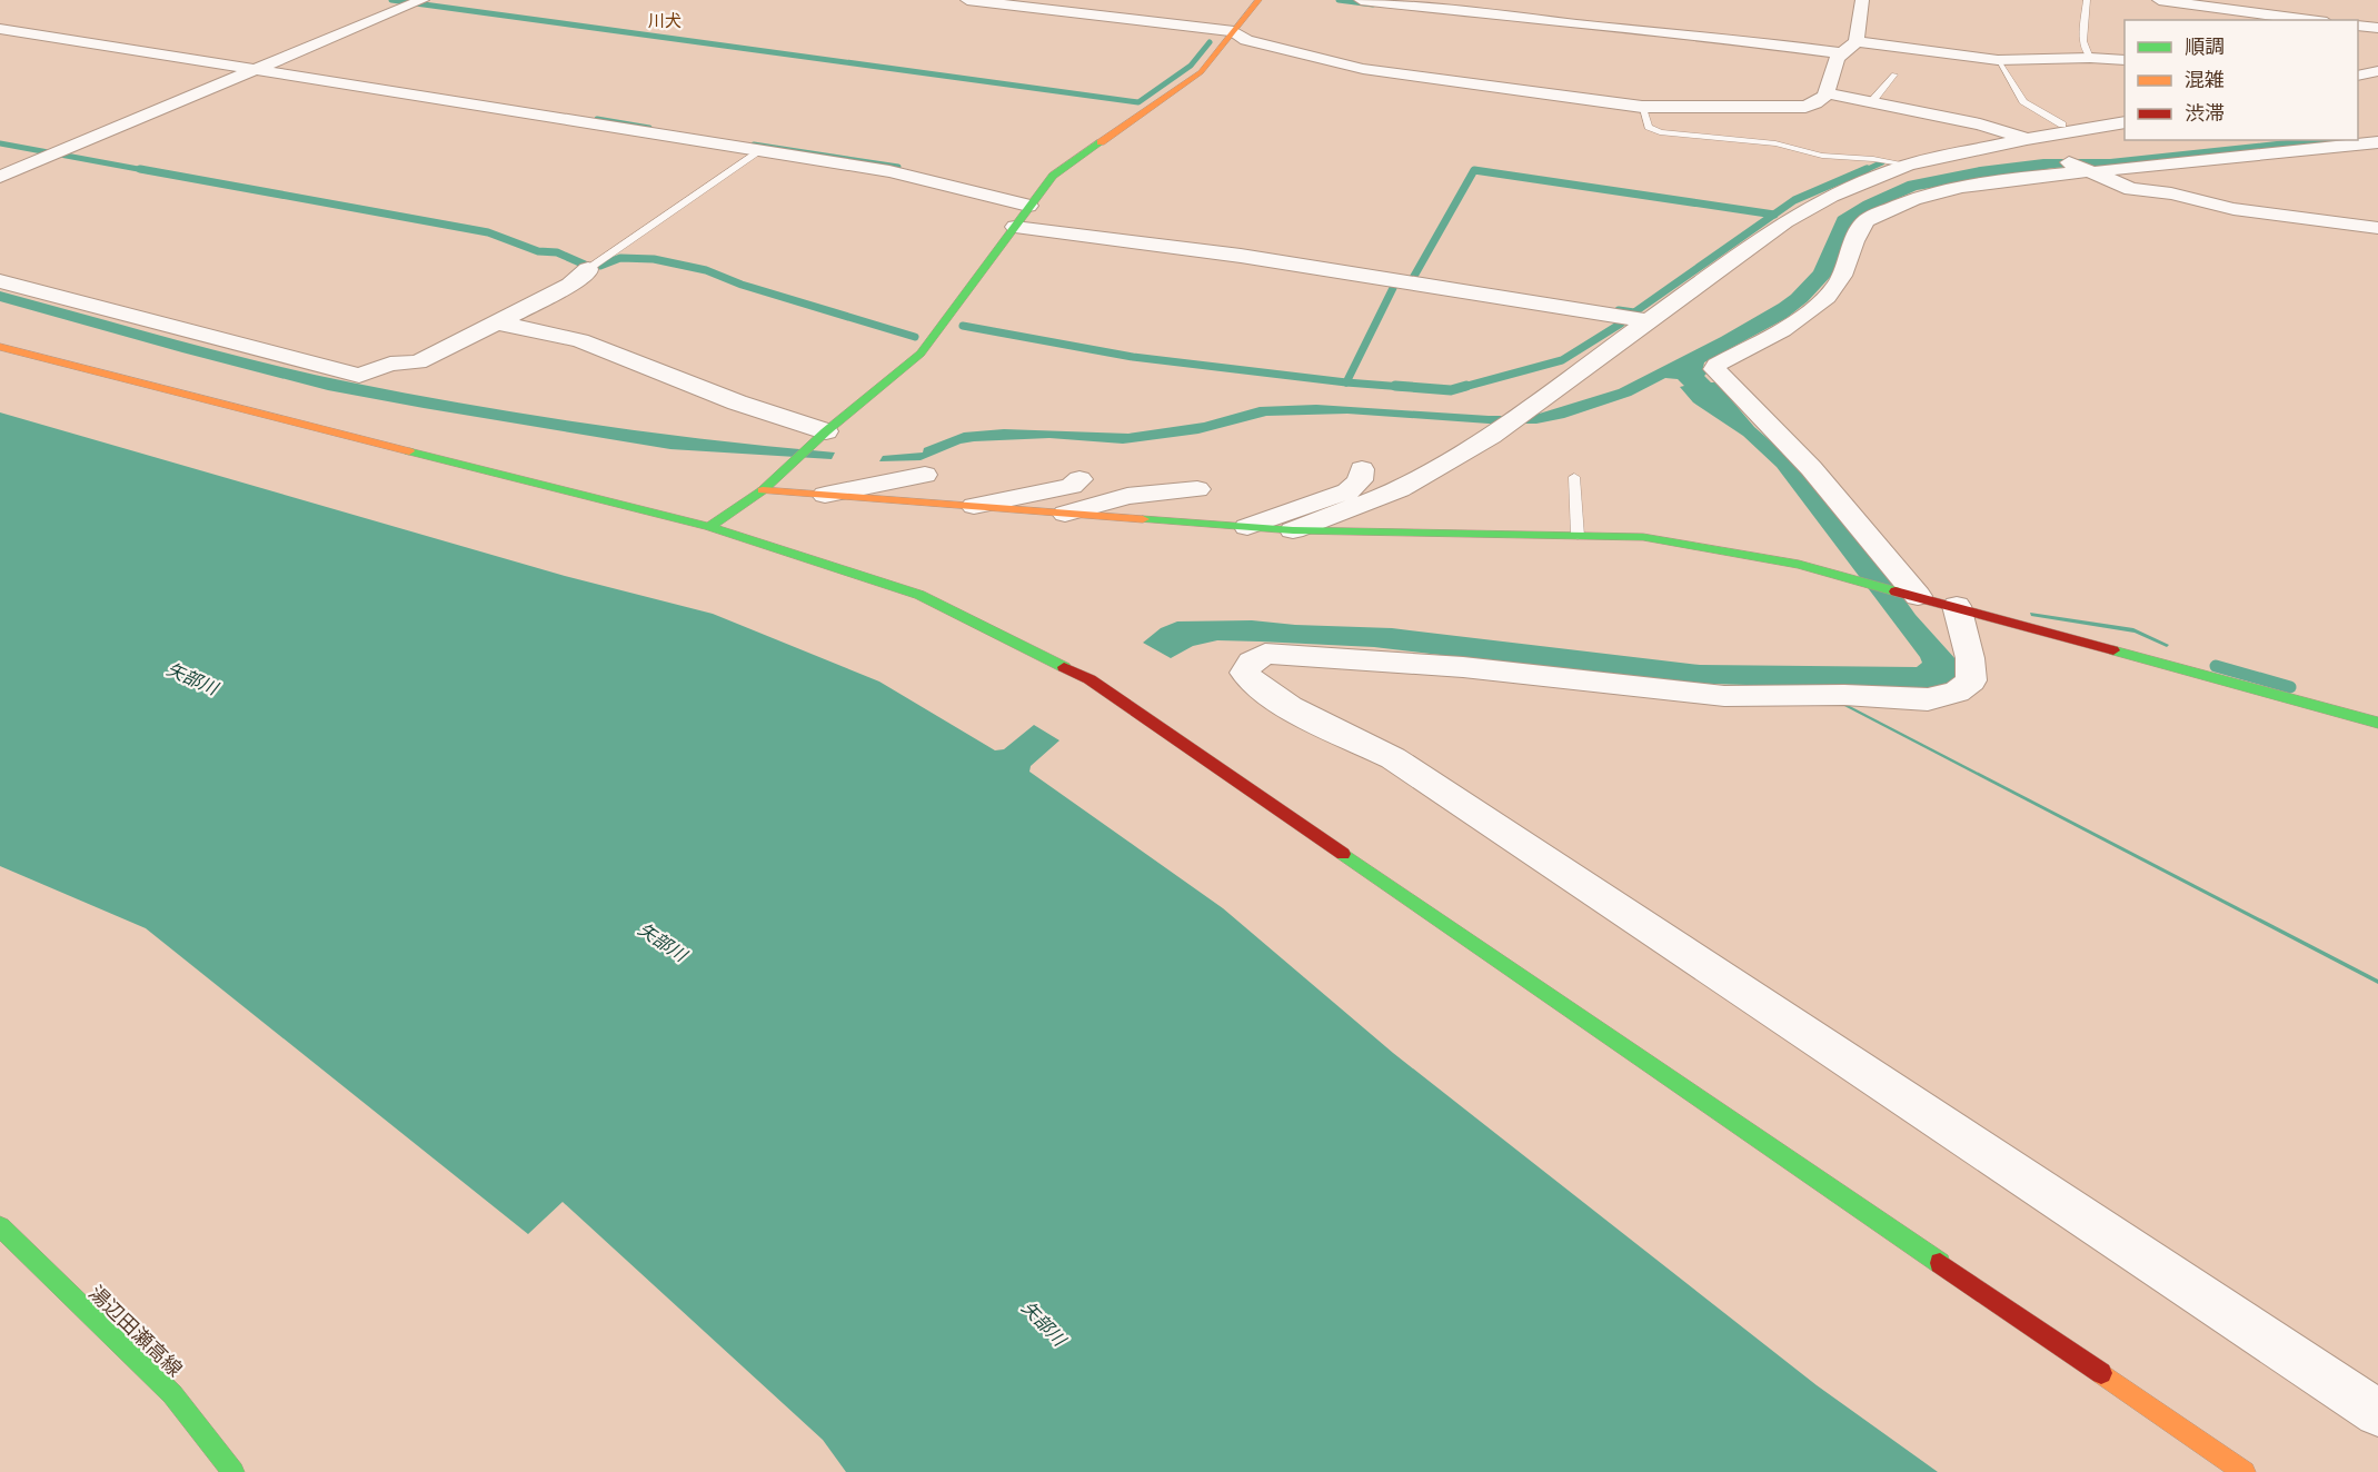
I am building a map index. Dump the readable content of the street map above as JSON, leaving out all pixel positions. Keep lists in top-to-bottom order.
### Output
{
  "streets": {
    "street": ["湯辺田瀬高線"]
  },
  "districts": ["川犬"],
  "water": ["矢部川"],
  "legend": ["順調", "混雑", "渋滞"]
}
